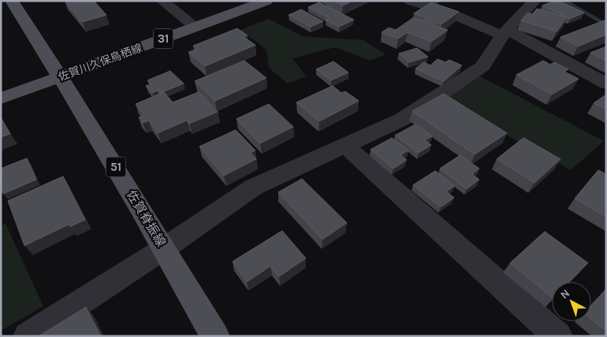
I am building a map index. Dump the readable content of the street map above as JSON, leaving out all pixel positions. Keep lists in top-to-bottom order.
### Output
{
  "streets": {
    "main road": [
      "31",
      "佐賀川久保鳥栖線",
      "51",
      "佐賀脊振線"
    ]
  },
  "crossings": [
    ["佐賀川久保鳥栖線", "佐賀脊振線"]
  ],
  "north": "top left"
}
